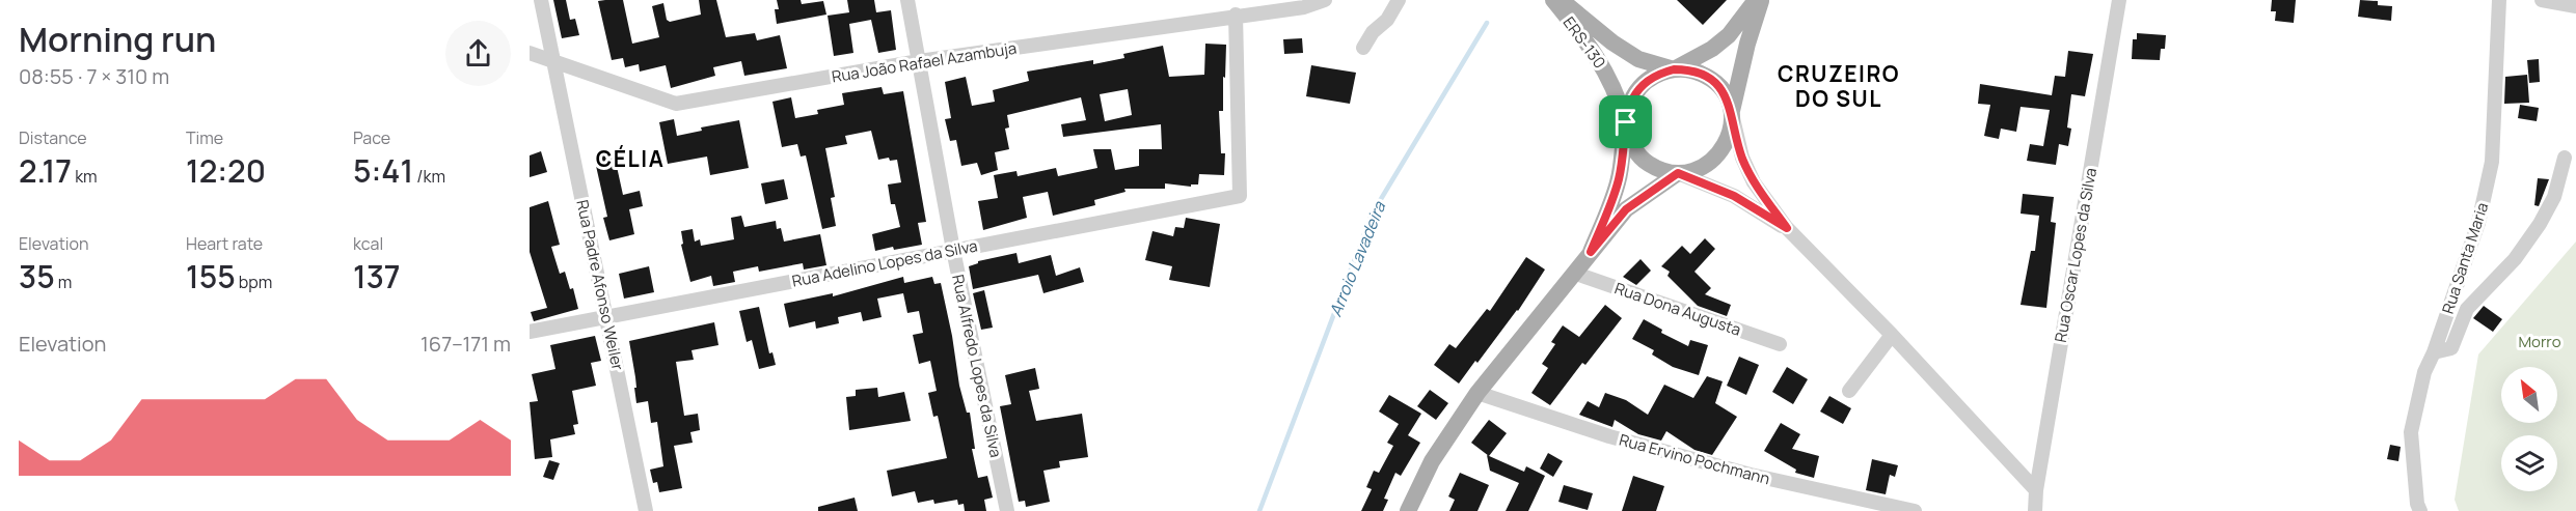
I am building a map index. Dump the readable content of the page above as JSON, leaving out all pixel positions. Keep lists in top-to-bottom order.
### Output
{
  "streets": {
    "main road": ["ERS-130"],
    "street": [
      "Rua João Rafael Azambuja",
      "Rua Oscar Lopes da Silva",
      "Rua Santa Maria",
      "Rua Adelino Lopes da Silva",
      "Rua Padre Afonso Weiler",
      "Rua Dona Augusta",
      "Rua Alfredo Lopes da Silva",
      "Rua Ervino Pochmann"
    ]
  },
  "crossings": [
    ["Rua João Rafael Azambuja", "Rua Adelino Lopes da Silva"],
    ["Rua João Rafael Azambuja", "Rua Padre Afonso Weiler"],
    ["Rua João Rafael Azambuja", "Rua Alfredo Lopes da Silva"],
    ["Rua Adelino Lopes da Silva", "Rua Padre Afonso Weiler"],
    ["Rua Adelino Lopes da Silva", "Rua Alfredo Lopes da Silva"]
  ],
  "districts": ["CRUZEIRO DO SUL", "CÉLIA"],
  "water": ["Arroio Lavadeira"],
  "parks": ["Morro"],
  "north": "top left",
  "page": {
    "heading": ["Morning run", "08:55 · 7 × 310 m"],
    "stats": [
      ["Distance", "2.17 km"],
      ["Time", "12:20"],
      ["Pace", "5:41 /km"],
      ["Elevation", "35 m"],
      ["Heart rate", "155 bpm"],
      ["kcal", "137"]
    ],
    "chart": ["Elevation", "167–171 m"]
  }
}
